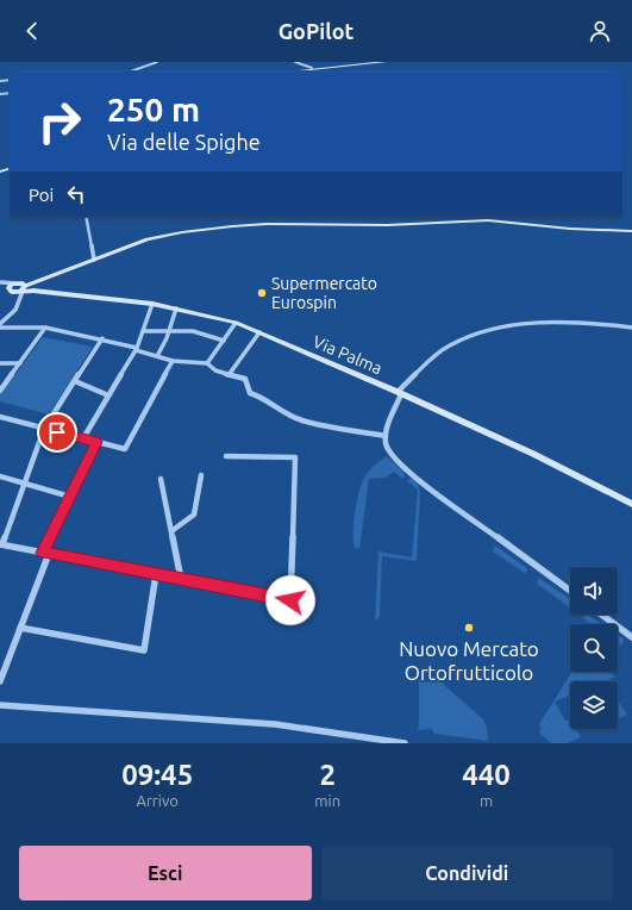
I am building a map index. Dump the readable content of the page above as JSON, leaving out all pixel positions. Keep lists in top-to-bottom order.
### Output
{
  "streets": {
    "street": ["Via Palma"]
  },
  "places": ["Supermercato Eurospin", "Nuovo Mercato Ortofrutticolo"],
  "page": {
    "header": "GoPilot",
    "turn": ["250 m", "Via delle Spighe"],
    "then": "Poi",
    "eta": [
      "09:45",
      "Arrivo",
      "2",
      "min",
      "440",
      "m"
    ],
    "buttons": ["Esci", "Condividi"]
  }
}
